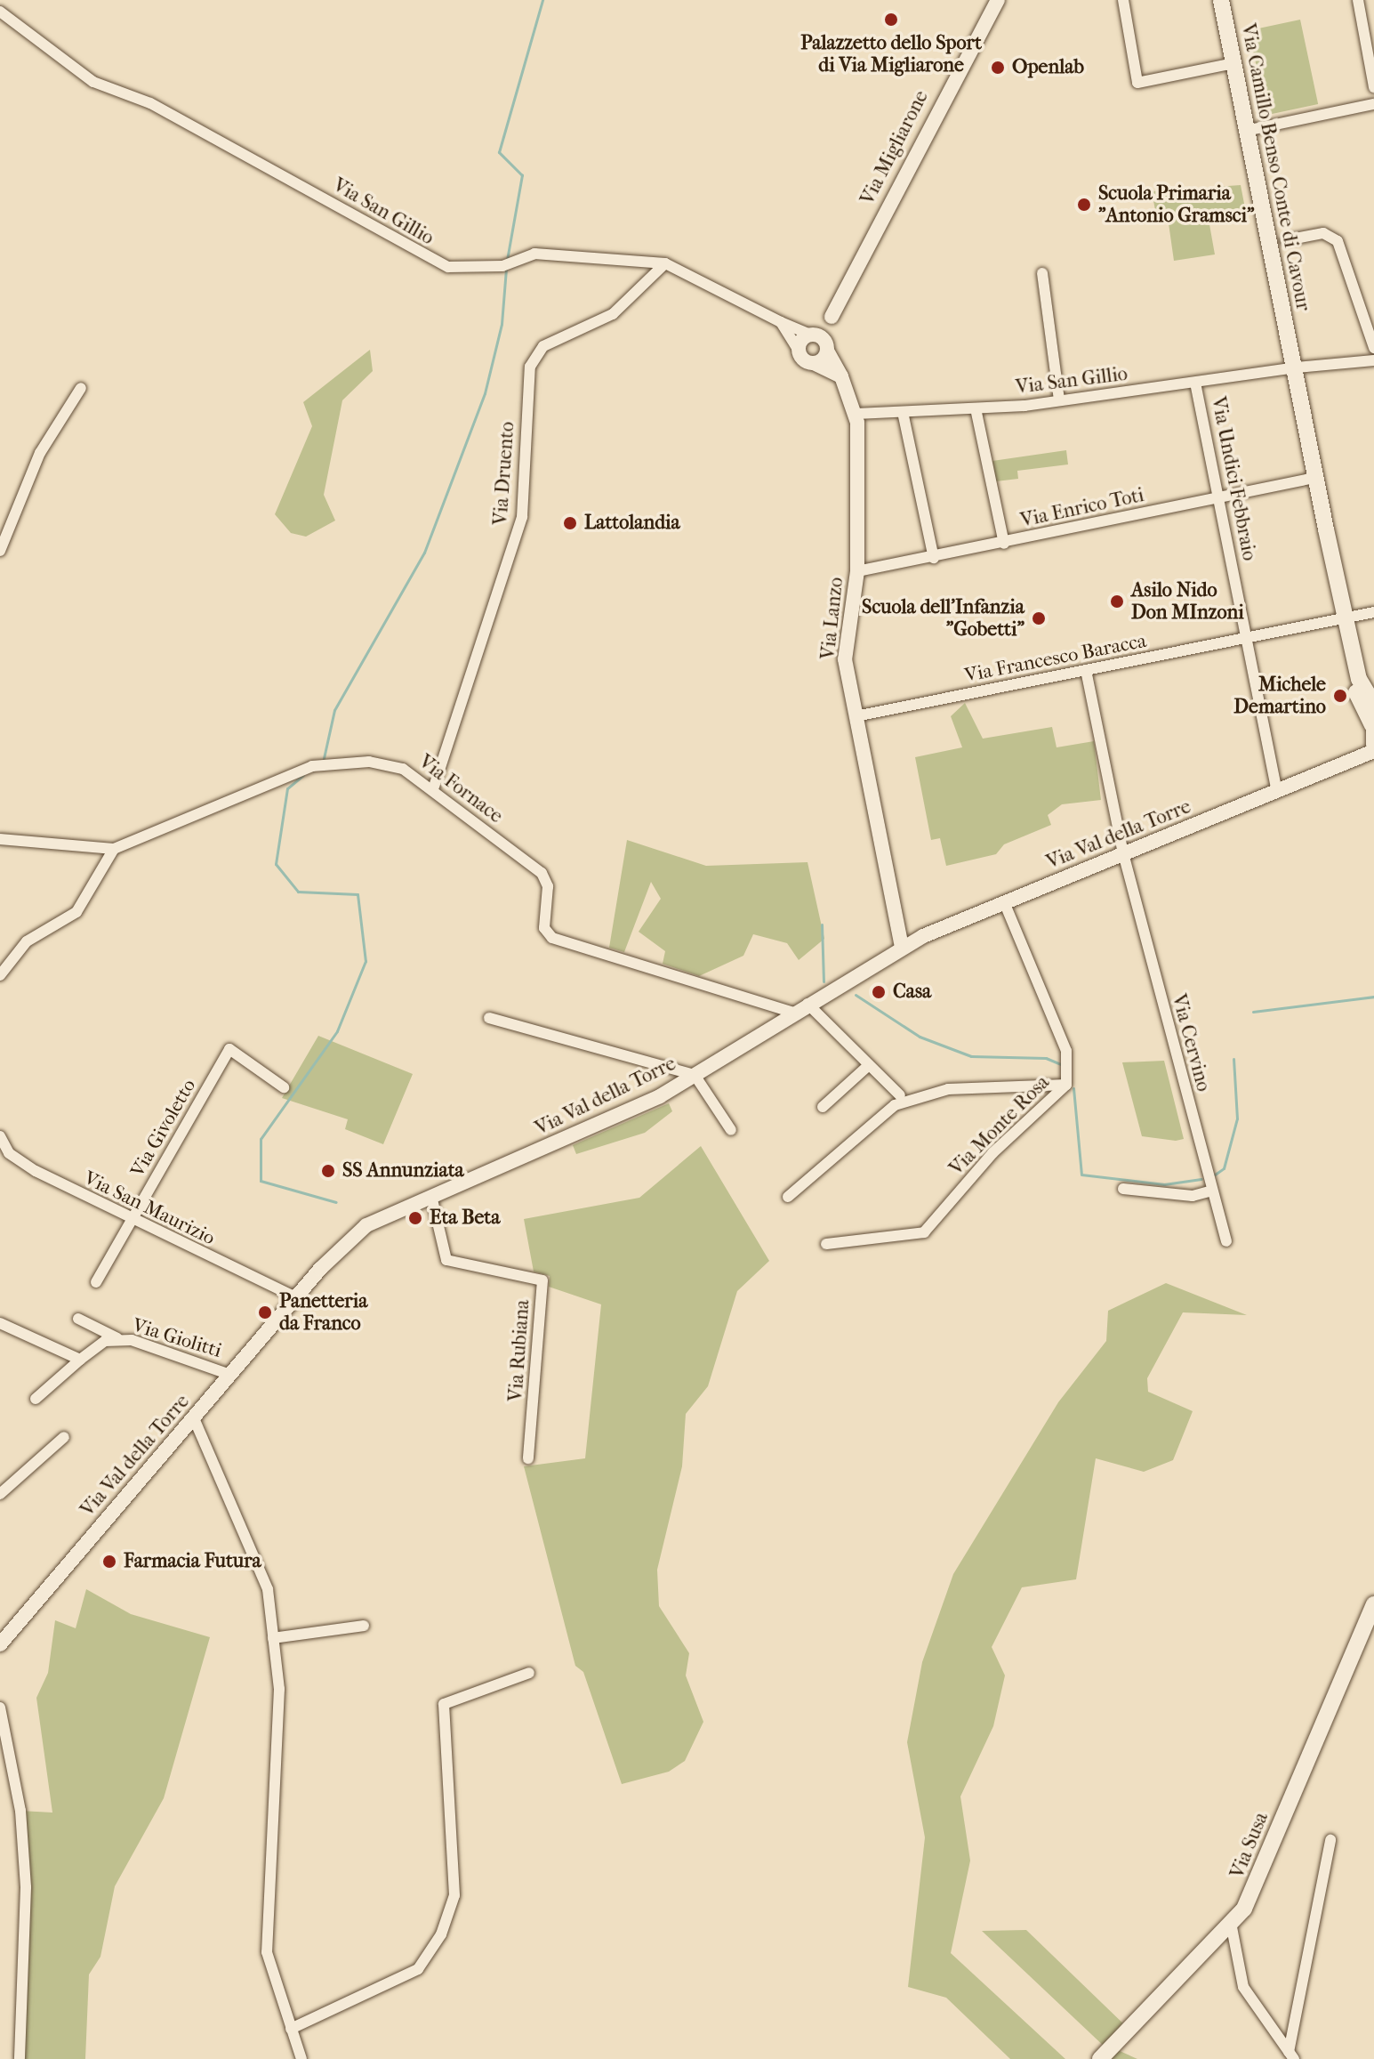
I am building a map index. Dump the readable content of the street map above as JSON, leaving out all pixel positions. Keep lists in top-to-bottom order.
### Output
{
  "streets": {
    "main road": ["Via Camillo Benso Conte di Cavour", "Via Susa"],
    "street": [
      "Via Migliarone",
      "Via San Gillio",
      "Via Druento",
      "Via Undici Febbraio",
      "Via Enrico Toti",
      "Via Lanzo",
      "Via Francesco Baracca",
      "Via Fornace",
      "Via Val della Torre",
      "Via Cervino",
      "Via Monte Rosa",
      "Via Givoletto",
      "Via San Maurizio",
      "Via Giolitti",
      "Via Rubiana"
    ]
  },
  "crossings": [
    ["Via Migliarone", "Via San Gillio"],
    ["Via Migliarone", "Via Lanzo"],
    ["Via Camillo Benso Conte di Cavour", "Via San Gillio"],
    ["Via Camillo Benso Conte di Cavour", "Via Enrico Toti"],
    ["Via Camillo Benso Conte di Cavour", "Via Francesco Baracca"],
    ["Via Camillo Benso Conte di Cavour", "Via Val della Torre"],
    ["Via San Gillio", "Via Druento"],
    ["Via San Gillio", "Via Undici Febbraio"],
    ["Via San Gillio", "Via Lanzo"],
    ["Via Druento", "Via Fornace"],
    ["Via Undici Febbraio", "Via Enrico Toti"],
    ["Via Undici Febbraio", "Via Francesco Baracca"],
    ["Via Undici Febbraio", "Via Val della Torre"],
    ["Via Enrico Toti", "Via Lanzo"],
    ["Via Lanzo", "Via Francesco Baracca"],
    ["Via Lanzo", "Via Val della Torre"],
    ["Via Francesco Baracca", "Via Cervino"],
    ["Via Fornace", "Via Val della Torre"],
    ["Via Val della Torre", "Via Cervino"],
    ["Via Val della Torre", "Via Monte Rosa"],
    ["Via Val della Torre", "Via San Maurizio"],
    ["Via Val della Torre", "Via Giolitti"],
    ["Via Val della Torre", "Via Rubiana"],
    ["Via Givoletto", "Via San Maurizio"]
  ],
  "places": [
    "Palazzetto dello Sport di Via Migliarone",
    "Openlab",
    "Scuola Primaria \"Antonio Gramsci\"",
    "Lattolandia",
    "Asilo Nido Don MInzoni",
    "Scuola dell'Infanzia \"Gobetti\"",
    "Michele Demartino",
    "Casa",
    "SS Annunziata",
    "Eta Beta",
    "Panetteria da Franco",
    "Farmacia Futura"
  ]
}
